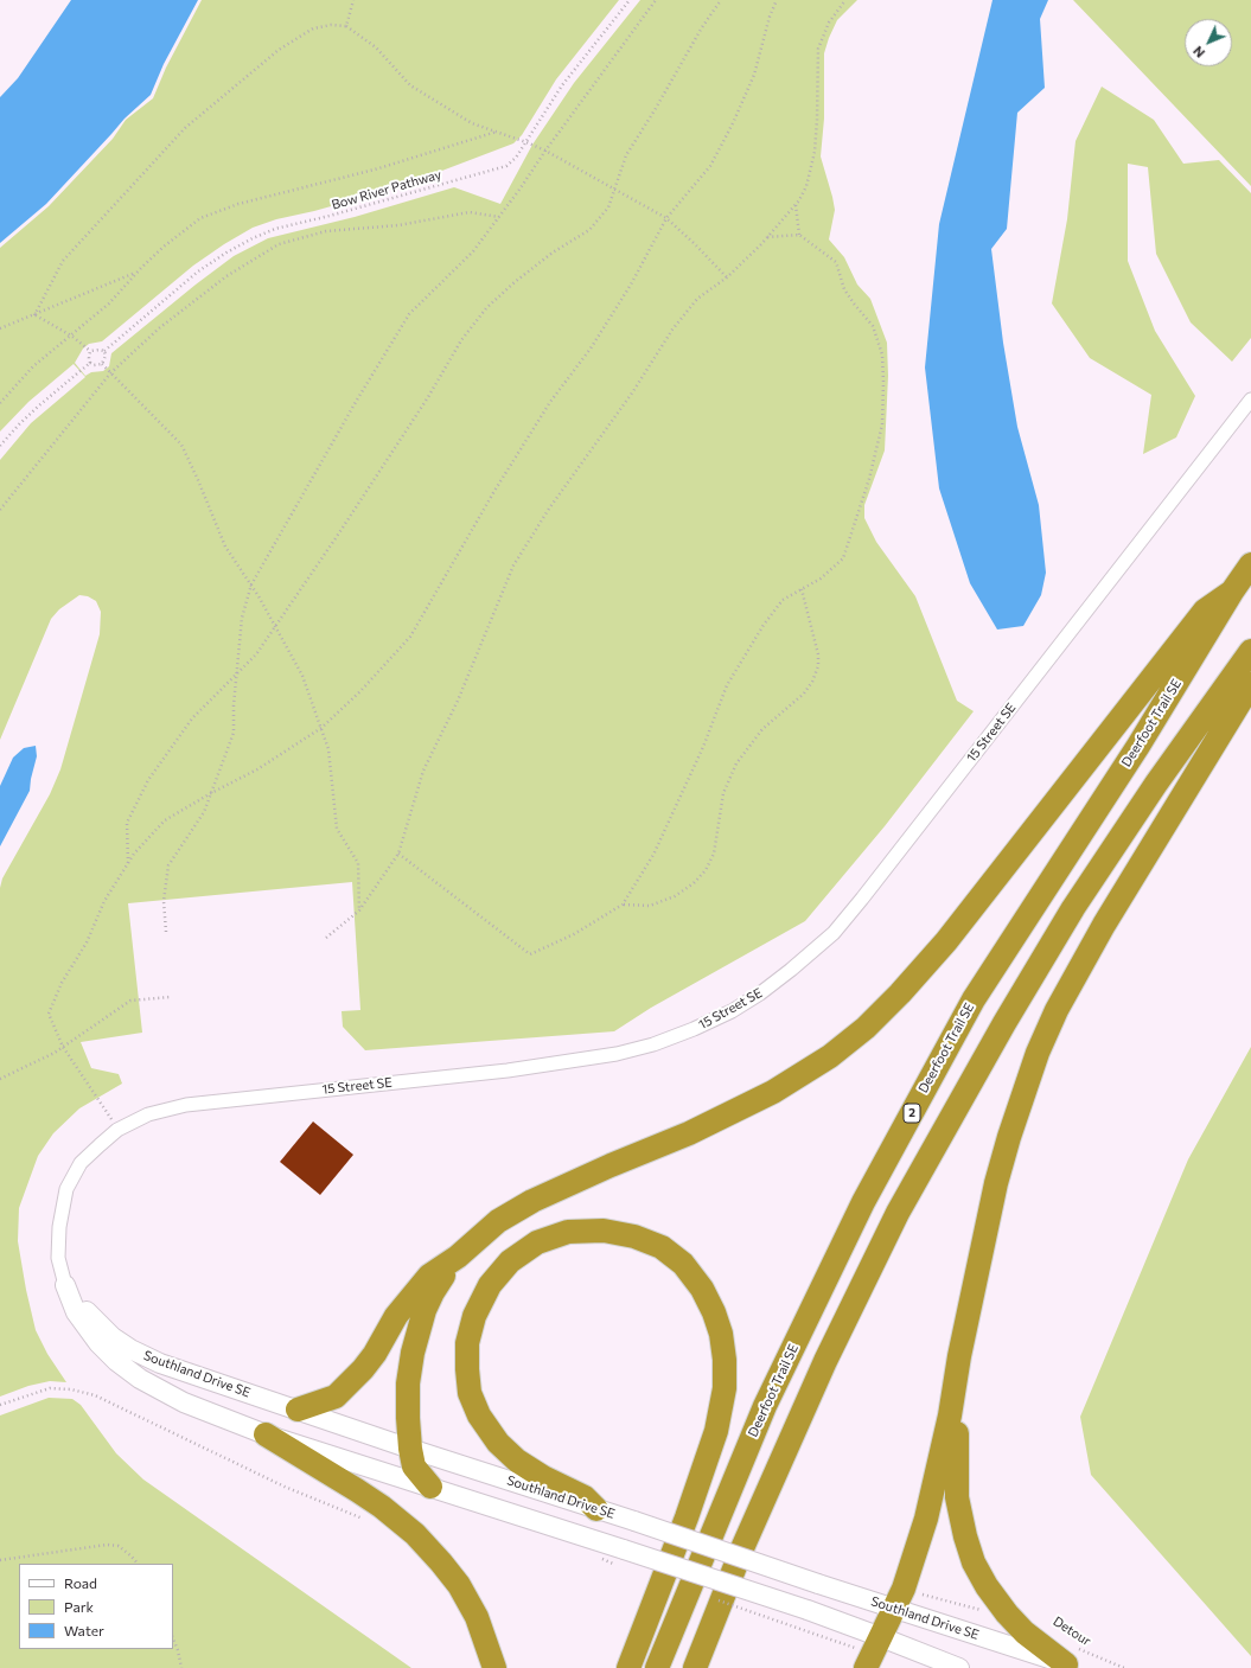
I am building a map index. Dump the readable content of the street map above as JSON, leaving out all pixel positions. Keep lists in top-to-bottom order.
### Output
{
  "streets": {
    "highway": ["Deerfoot Trail SE", "2"],
    "main road": ["Southland Drive SE"],
    "street": ["15 Street SE"],
    "path": ["Bow River Pathway", "Detour"]
  },
  "crossings": [
    ["15 Street SE", "Southland Drive SE"],
    ["Southland Drive SE", "Detour"]
  ],
  "legend": ["Road", "Park", "Water"],
  "north": "bottom left"
}
